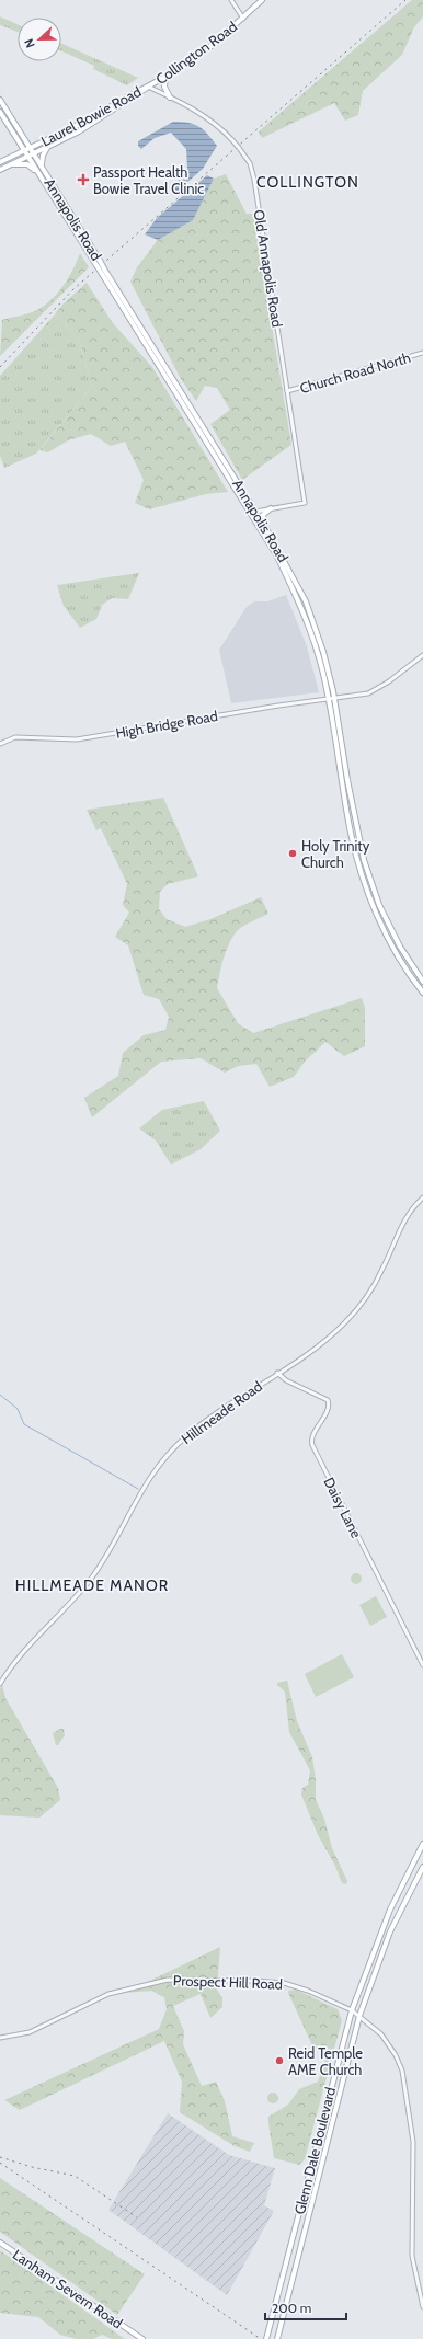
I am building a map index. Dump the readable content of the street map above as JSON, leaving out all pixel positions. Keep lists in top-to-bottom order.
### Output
{
  "streets": {
    "main road": [
      "Collington Road",
      "Laurel Bowie Road",
      "Annapolis Road",
      "Glenn Dale Boulevard",
      "Lanham Severn Road"
    ],
    "street": [
      "Old Annapolis Road",
      "Church Road North",
      "High Bridge Road",
      "Hillmeade Road",
      "Daisy Lane",
      "Prospect Hill Road"
    ]
  },
  "crossings": [
    ["Collington Road", "Laurel Bowie Road"],
    ["Collington Road", "Old Annapolis Road"],
    ["Laurel Bowie Road", "Annapolis Road"],
    ["Laurel Bowie Road", "Old Annapolis Road"],
    ["Annapolis Road", "High Bridge Road"],
    ["Old Annapolis Road", "Church Road North"],
    ["Hillmeade Road", "Daisy Lane"],
    ["Prospect Hill Road", "Glenn Dale Boulevard"]
  ],
  "districts": ["COLLINGTON", "HILLMEADE MANOR"],
  "places": {
    "health": ["Passport Health Bowie Travel Clinic"],
    "other": ["Holy Trinity Church", "Reid Temple AME Church"]
  },
  "scale_bar": "200 m",
  "north": "left"
}
